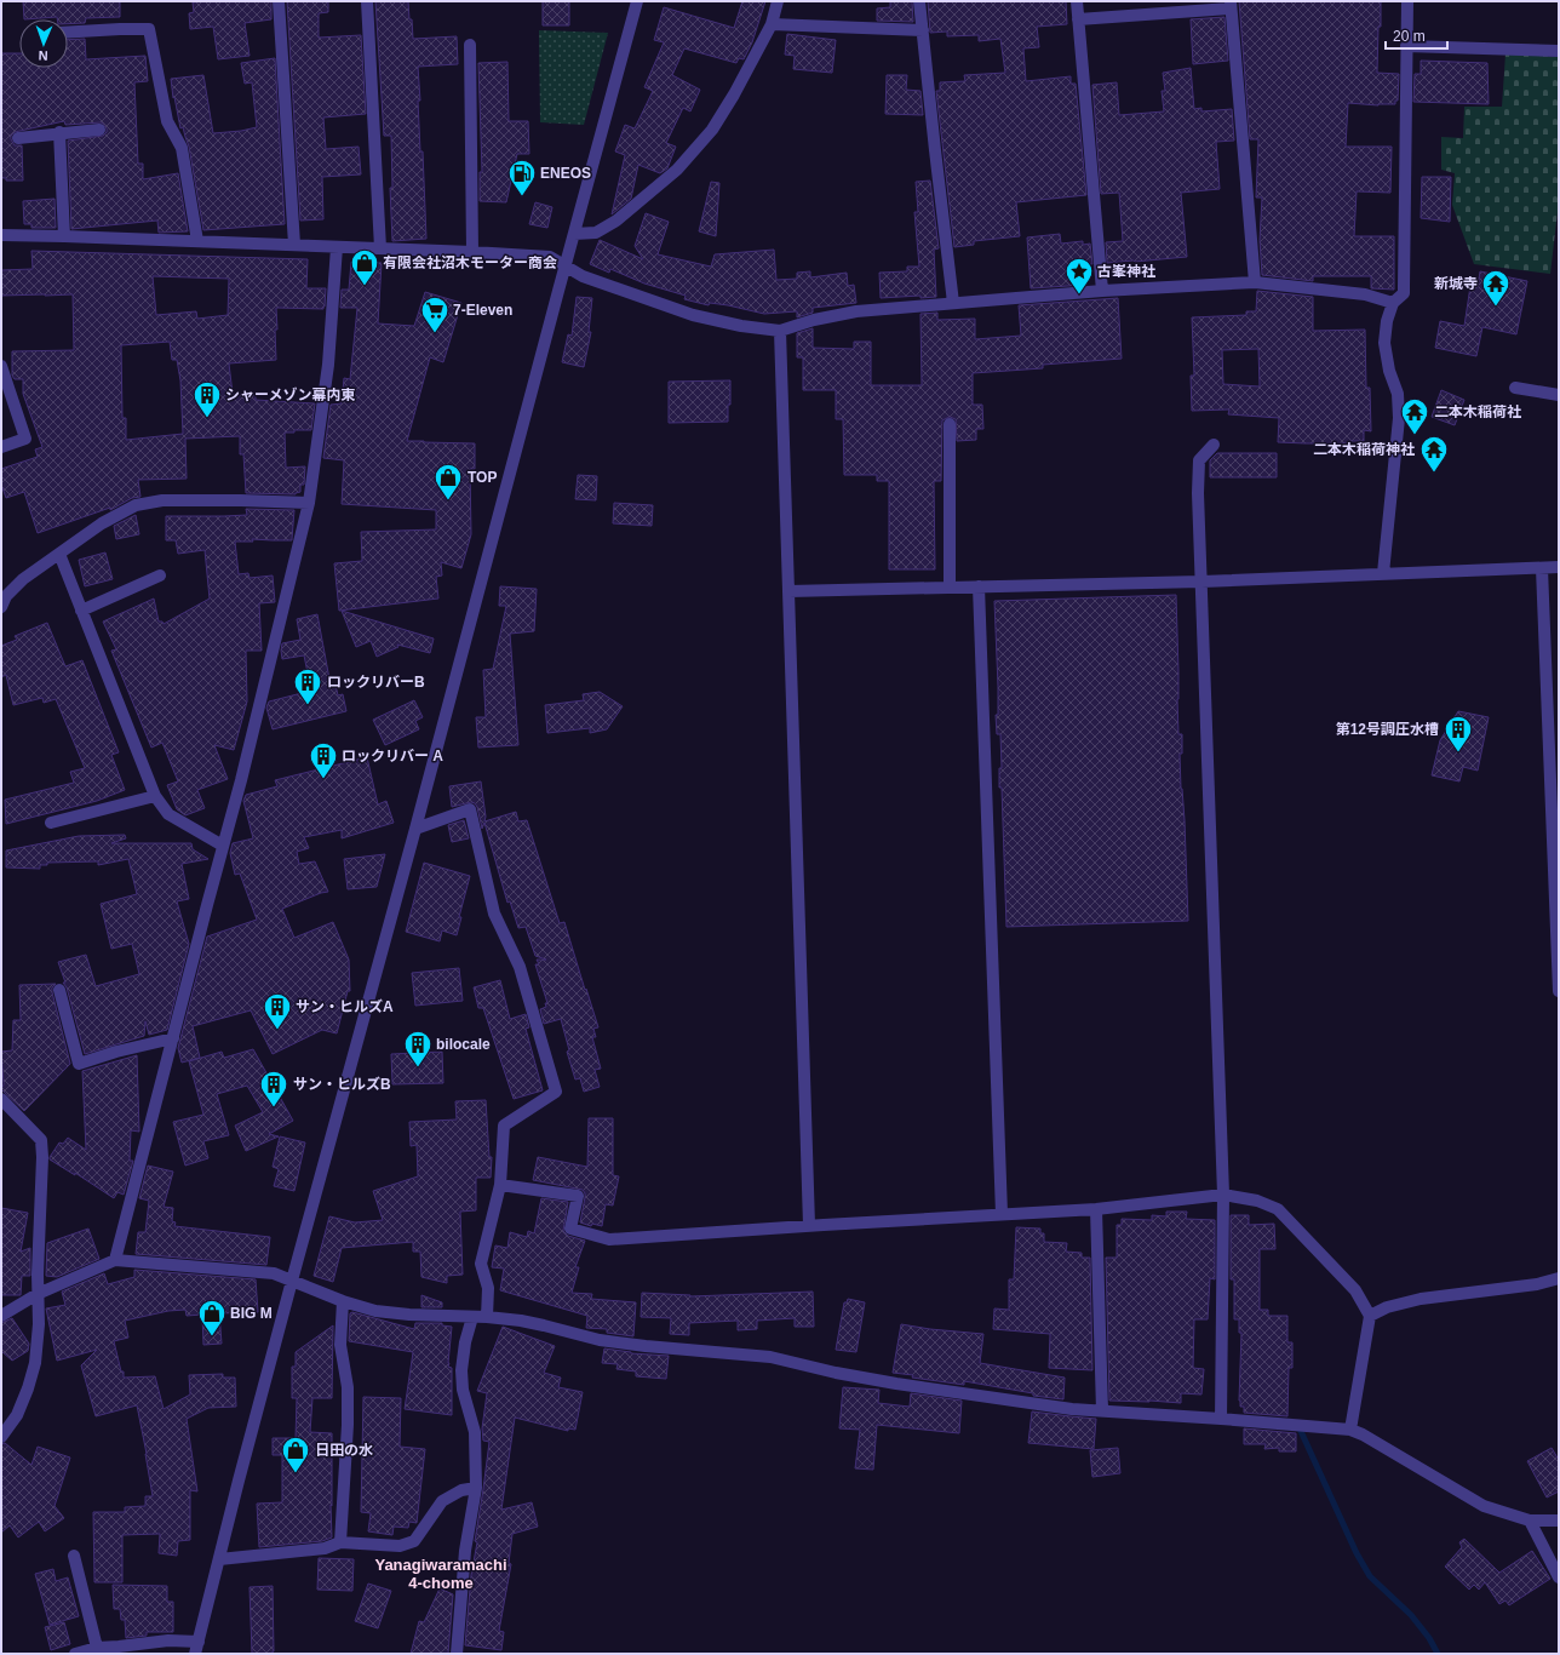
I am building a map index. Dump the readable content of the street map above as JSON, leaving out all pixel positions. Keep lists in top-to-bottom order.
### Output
{
  "districts": ["Yanagiwaramachi 4-chome"],
  "places": {
    "fuel station": ["ENEOS"],
    "shop": [
      "有限会社沼木モーター商会",
      "TOP",
      "BIG M",
      "日田の水"
    ],
    "place": ["古峯神社"],
    "temple": ["新城寺", "二本木稲荷社", "二本木稲荷神社"],
    "supermarket": ["7-Eleven"],
    "building": [
      "シャーメゾン幕内東",
      "ロックリバーB",
      "第12号調圧水槽",
      "ロックリバー A",
      "サン・ヒルズA",
      "bilocale",
      "サン・ヒルズB"
    ]
  },
  "scale_bar": "20 m",
  "north": "bottom"
}
